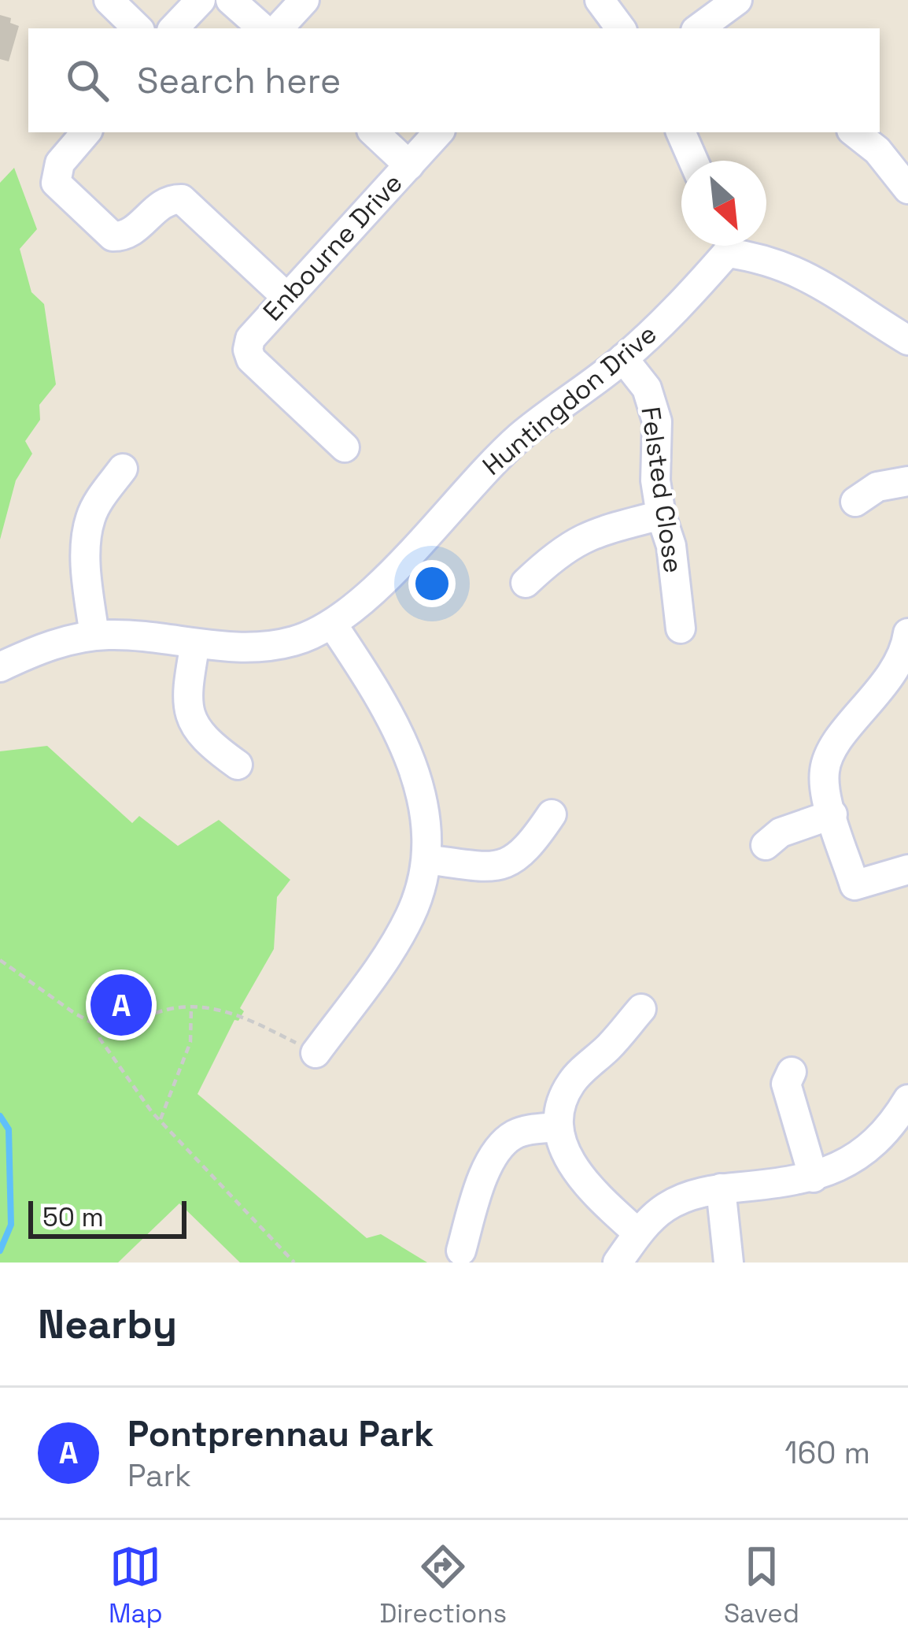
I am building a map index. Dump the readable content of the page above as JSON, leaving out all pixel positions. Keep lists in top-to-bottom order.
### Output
{
  "streets": {
    "street": ["Enbourne Drive", "Huntingdon Drive", "Felsted Close"]
  },
  "crossings": [
    ["Huntingdon Drive", "Felsted Close"]
  ],
  "scale_bar": "50 m",
  "north": "bottom right",
  "page": {
    "search": "Search here",
    "pins": "A",
    "scale": "50 m",
    "heading": "Nearby",
    "list": [
      {
        "mark": "A",
        "name": "Pontprennau Park",
        "note": "Park",
        "value": "160 m"
      }
    ],
    "nav": ["Map", "Directions", "Saved"]
  }
}
